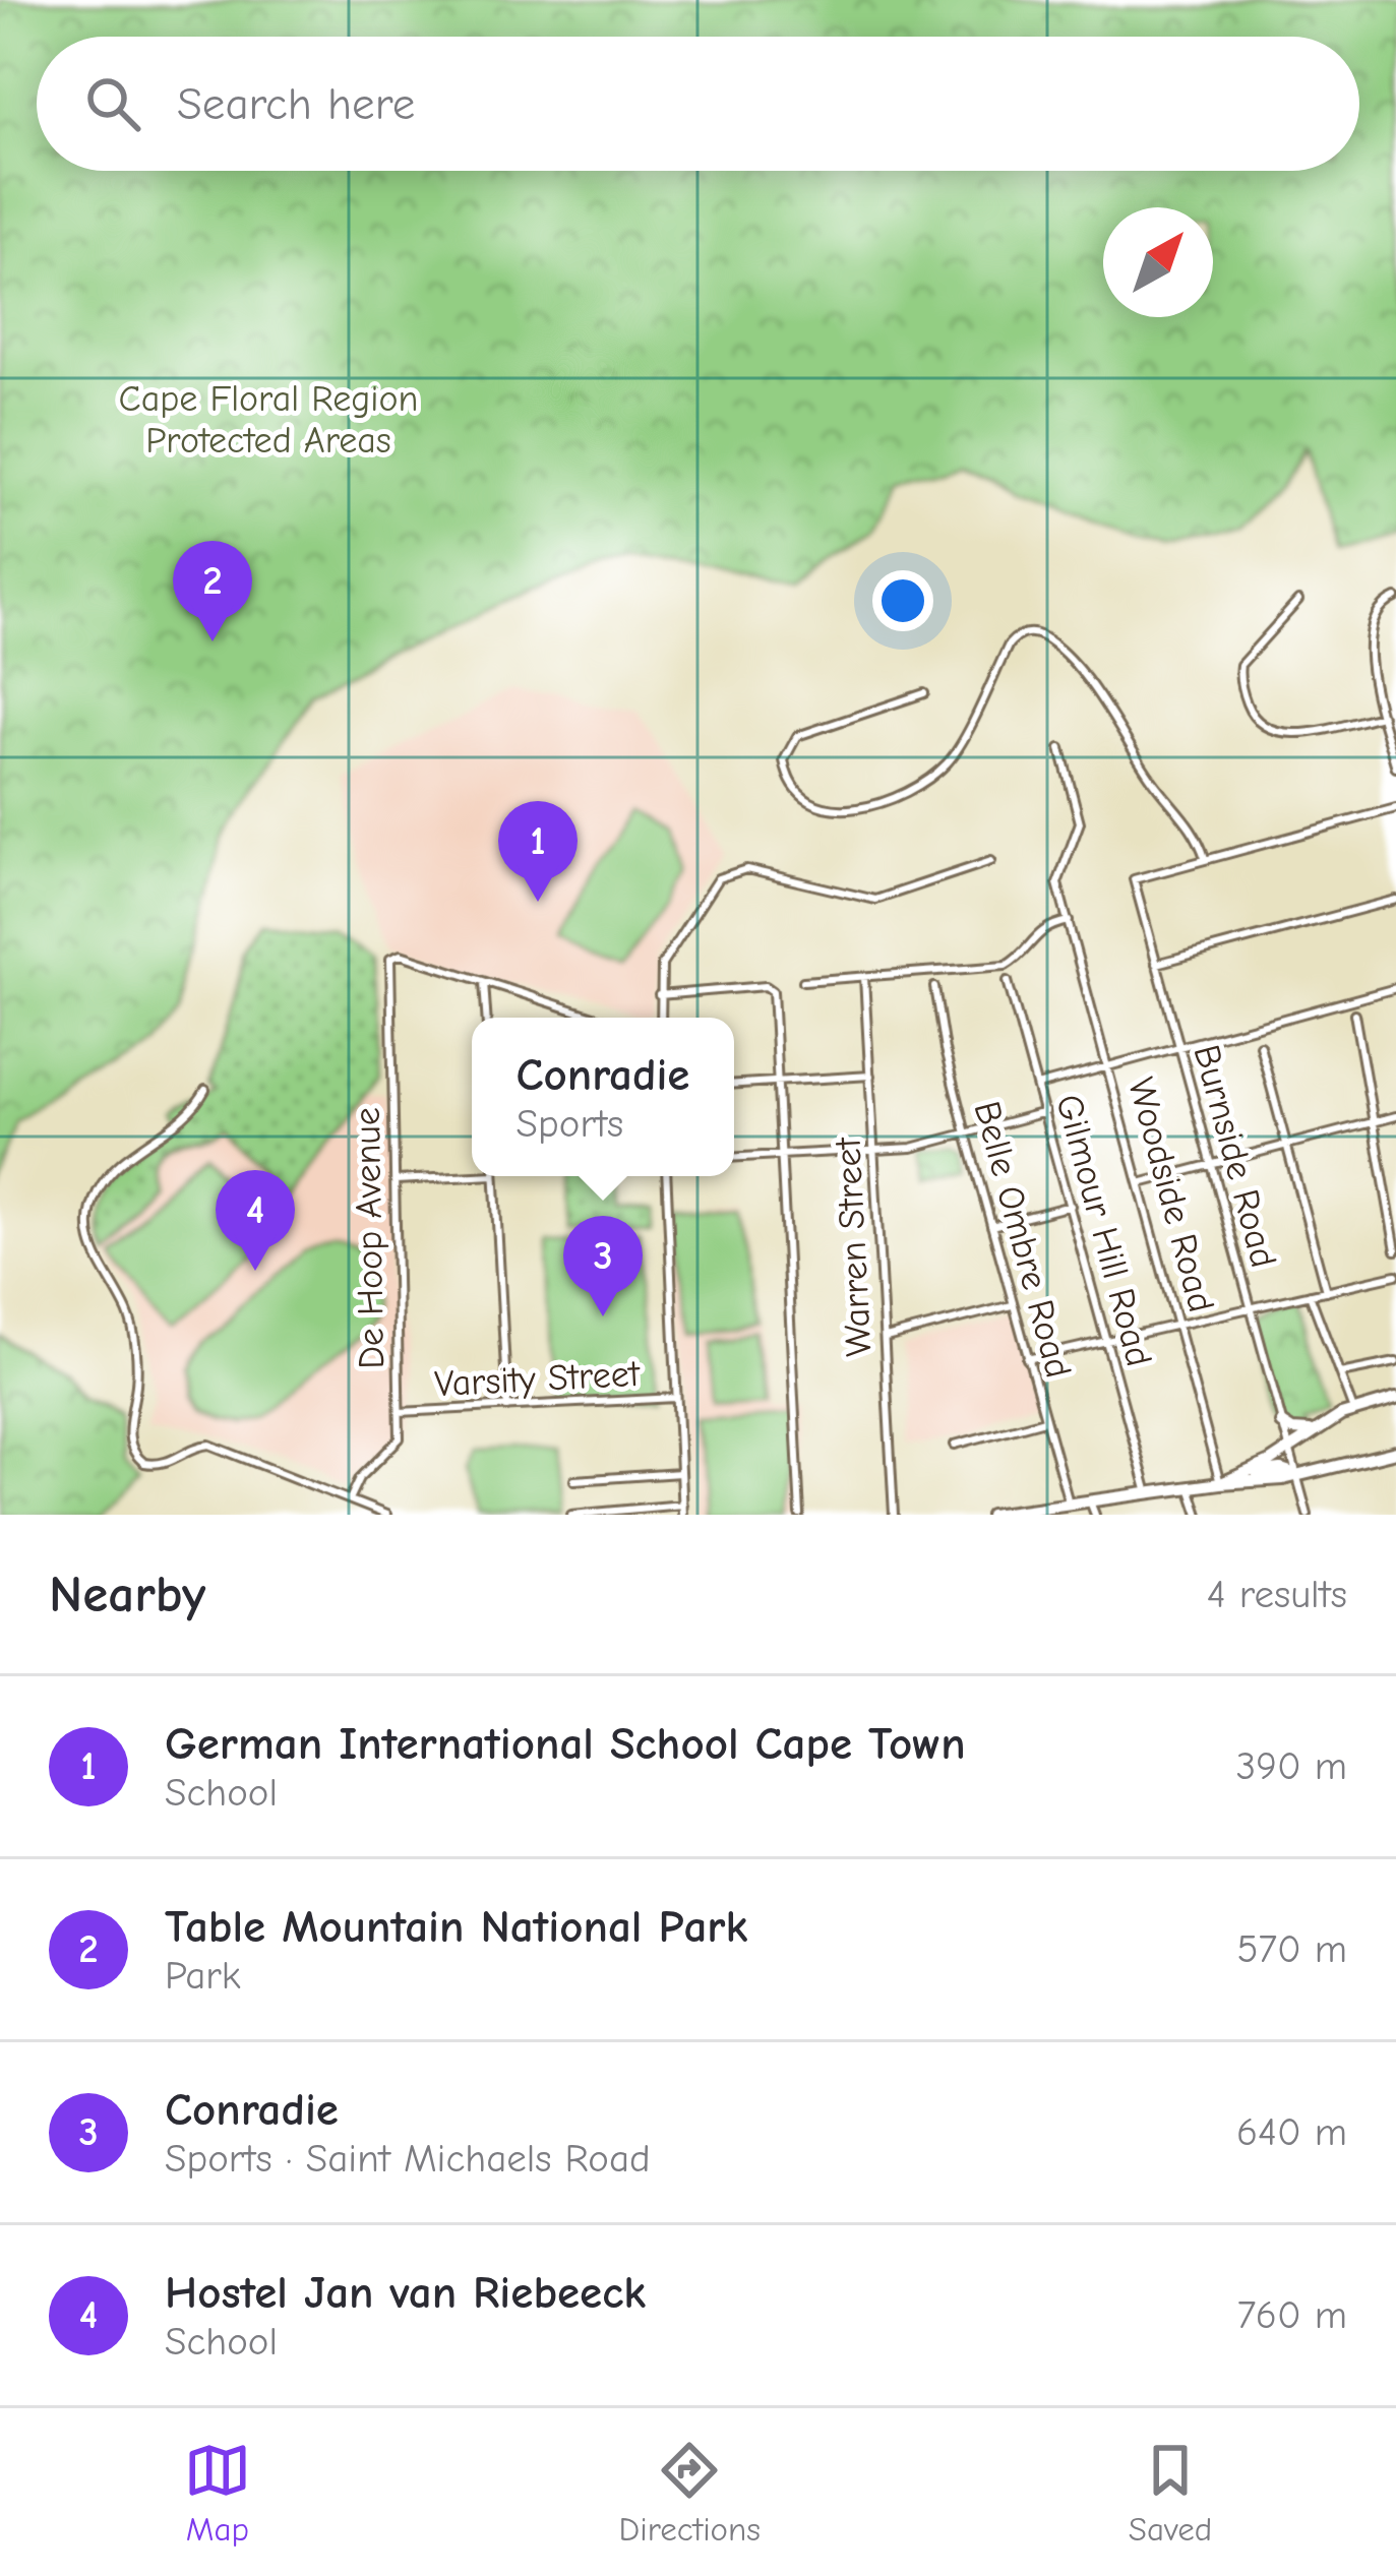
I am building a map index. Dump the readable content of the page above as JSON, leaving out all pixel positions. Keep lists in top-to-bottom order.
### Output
{
  "streets": {
    "street": [
      "Burnside Road",
      "Woodside Road",
      "Gilmour Hill Road",
      "De Hoop Avenue",
      "Belle Ombre Road",
      "Warren Street",
      "Varsity Street"
    ]
  },
  "crossings": [
    ["De Hoop Avenue", "Varsity Street"]
  ],
  "parks": ["Cape Floral Region Protected Areas"],
  "north": "top right",
  "page": {
    "search": "Search here",
    "pins": [
      "2",
      "1",
      "4",
      "3"
    ],
    "popup": ["Conradie", "Sports"],
    "heading": ["Nearby", "4 results"],
    "list": [
      {
        "mark": "1",
        "name": "German International School Cape Town",
        "note": "School",
        "value": "390 m"
      },
      {
        "mark": "2",
        "name": "Table Mountain National Park",
        "note": "Park",
        "value": "570 m"
      },
      {
        "mark": "3",
        "name": "Conradie",
        "note": "Sports · Saint Michaels Road",
        "value": "640 m"
      },
      {
        "mark": "4",
        "name": "Hostel Jan van Riebeeck",
        "note": "School",
        "value": "760 m"
      }
    ],
    "nav": ["Map", "Directions", "Saved"]
  }
}
